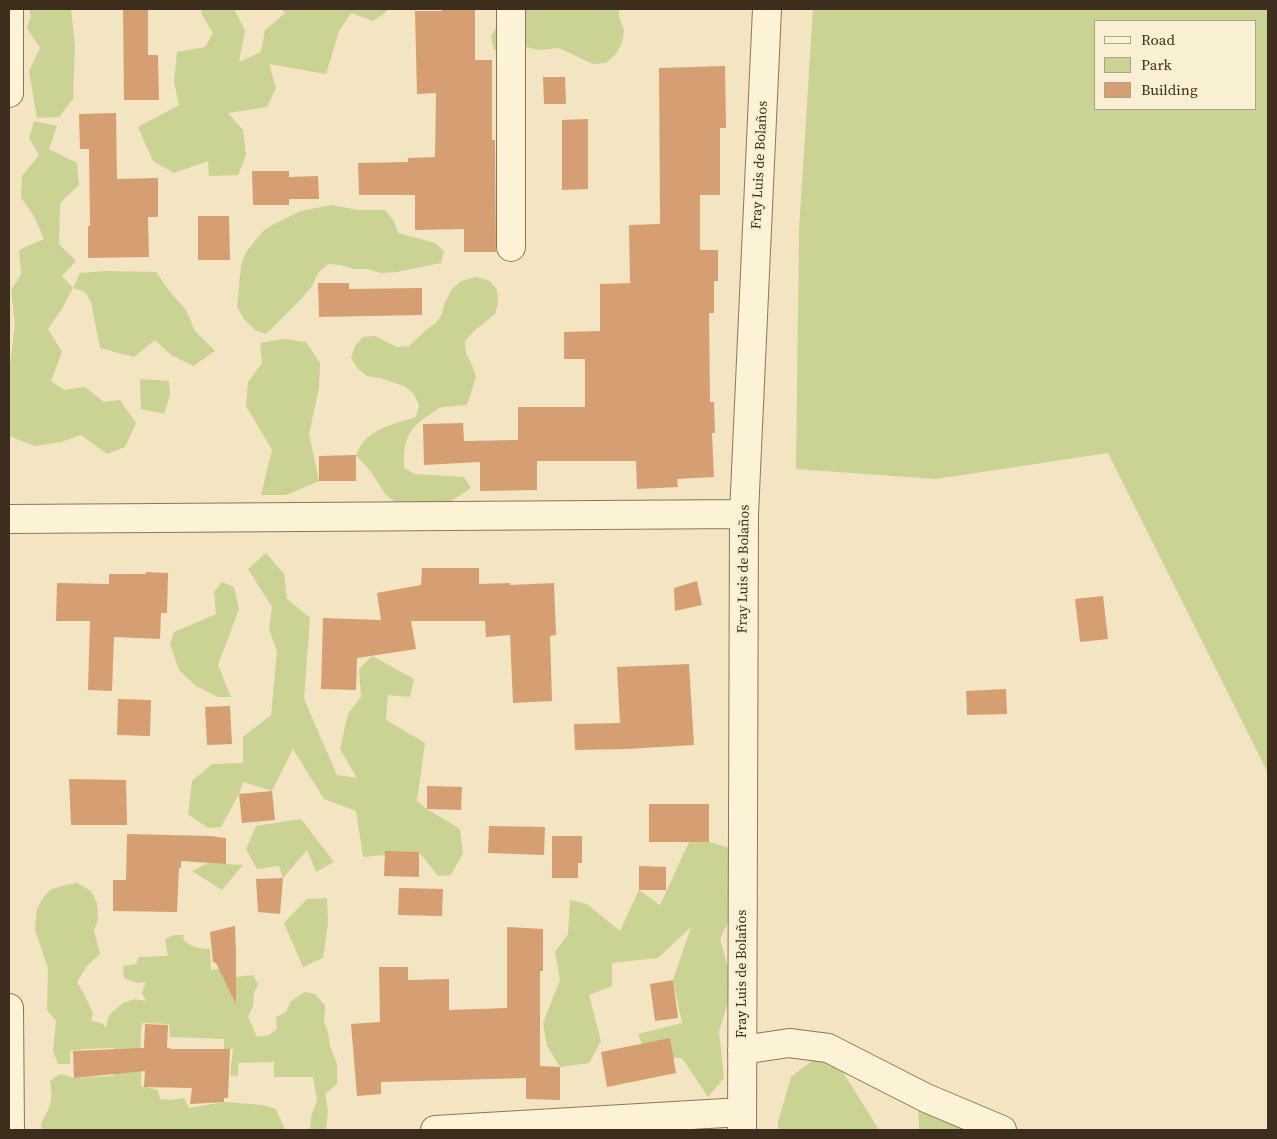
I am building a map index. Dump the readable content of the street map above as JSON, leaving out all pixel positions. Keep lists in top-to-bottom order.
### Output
{
  "streets": {
    "street": ["Fray Luis de Bolaños"]
  },
  "legend": ["Road", "Park", "Building"]
}
